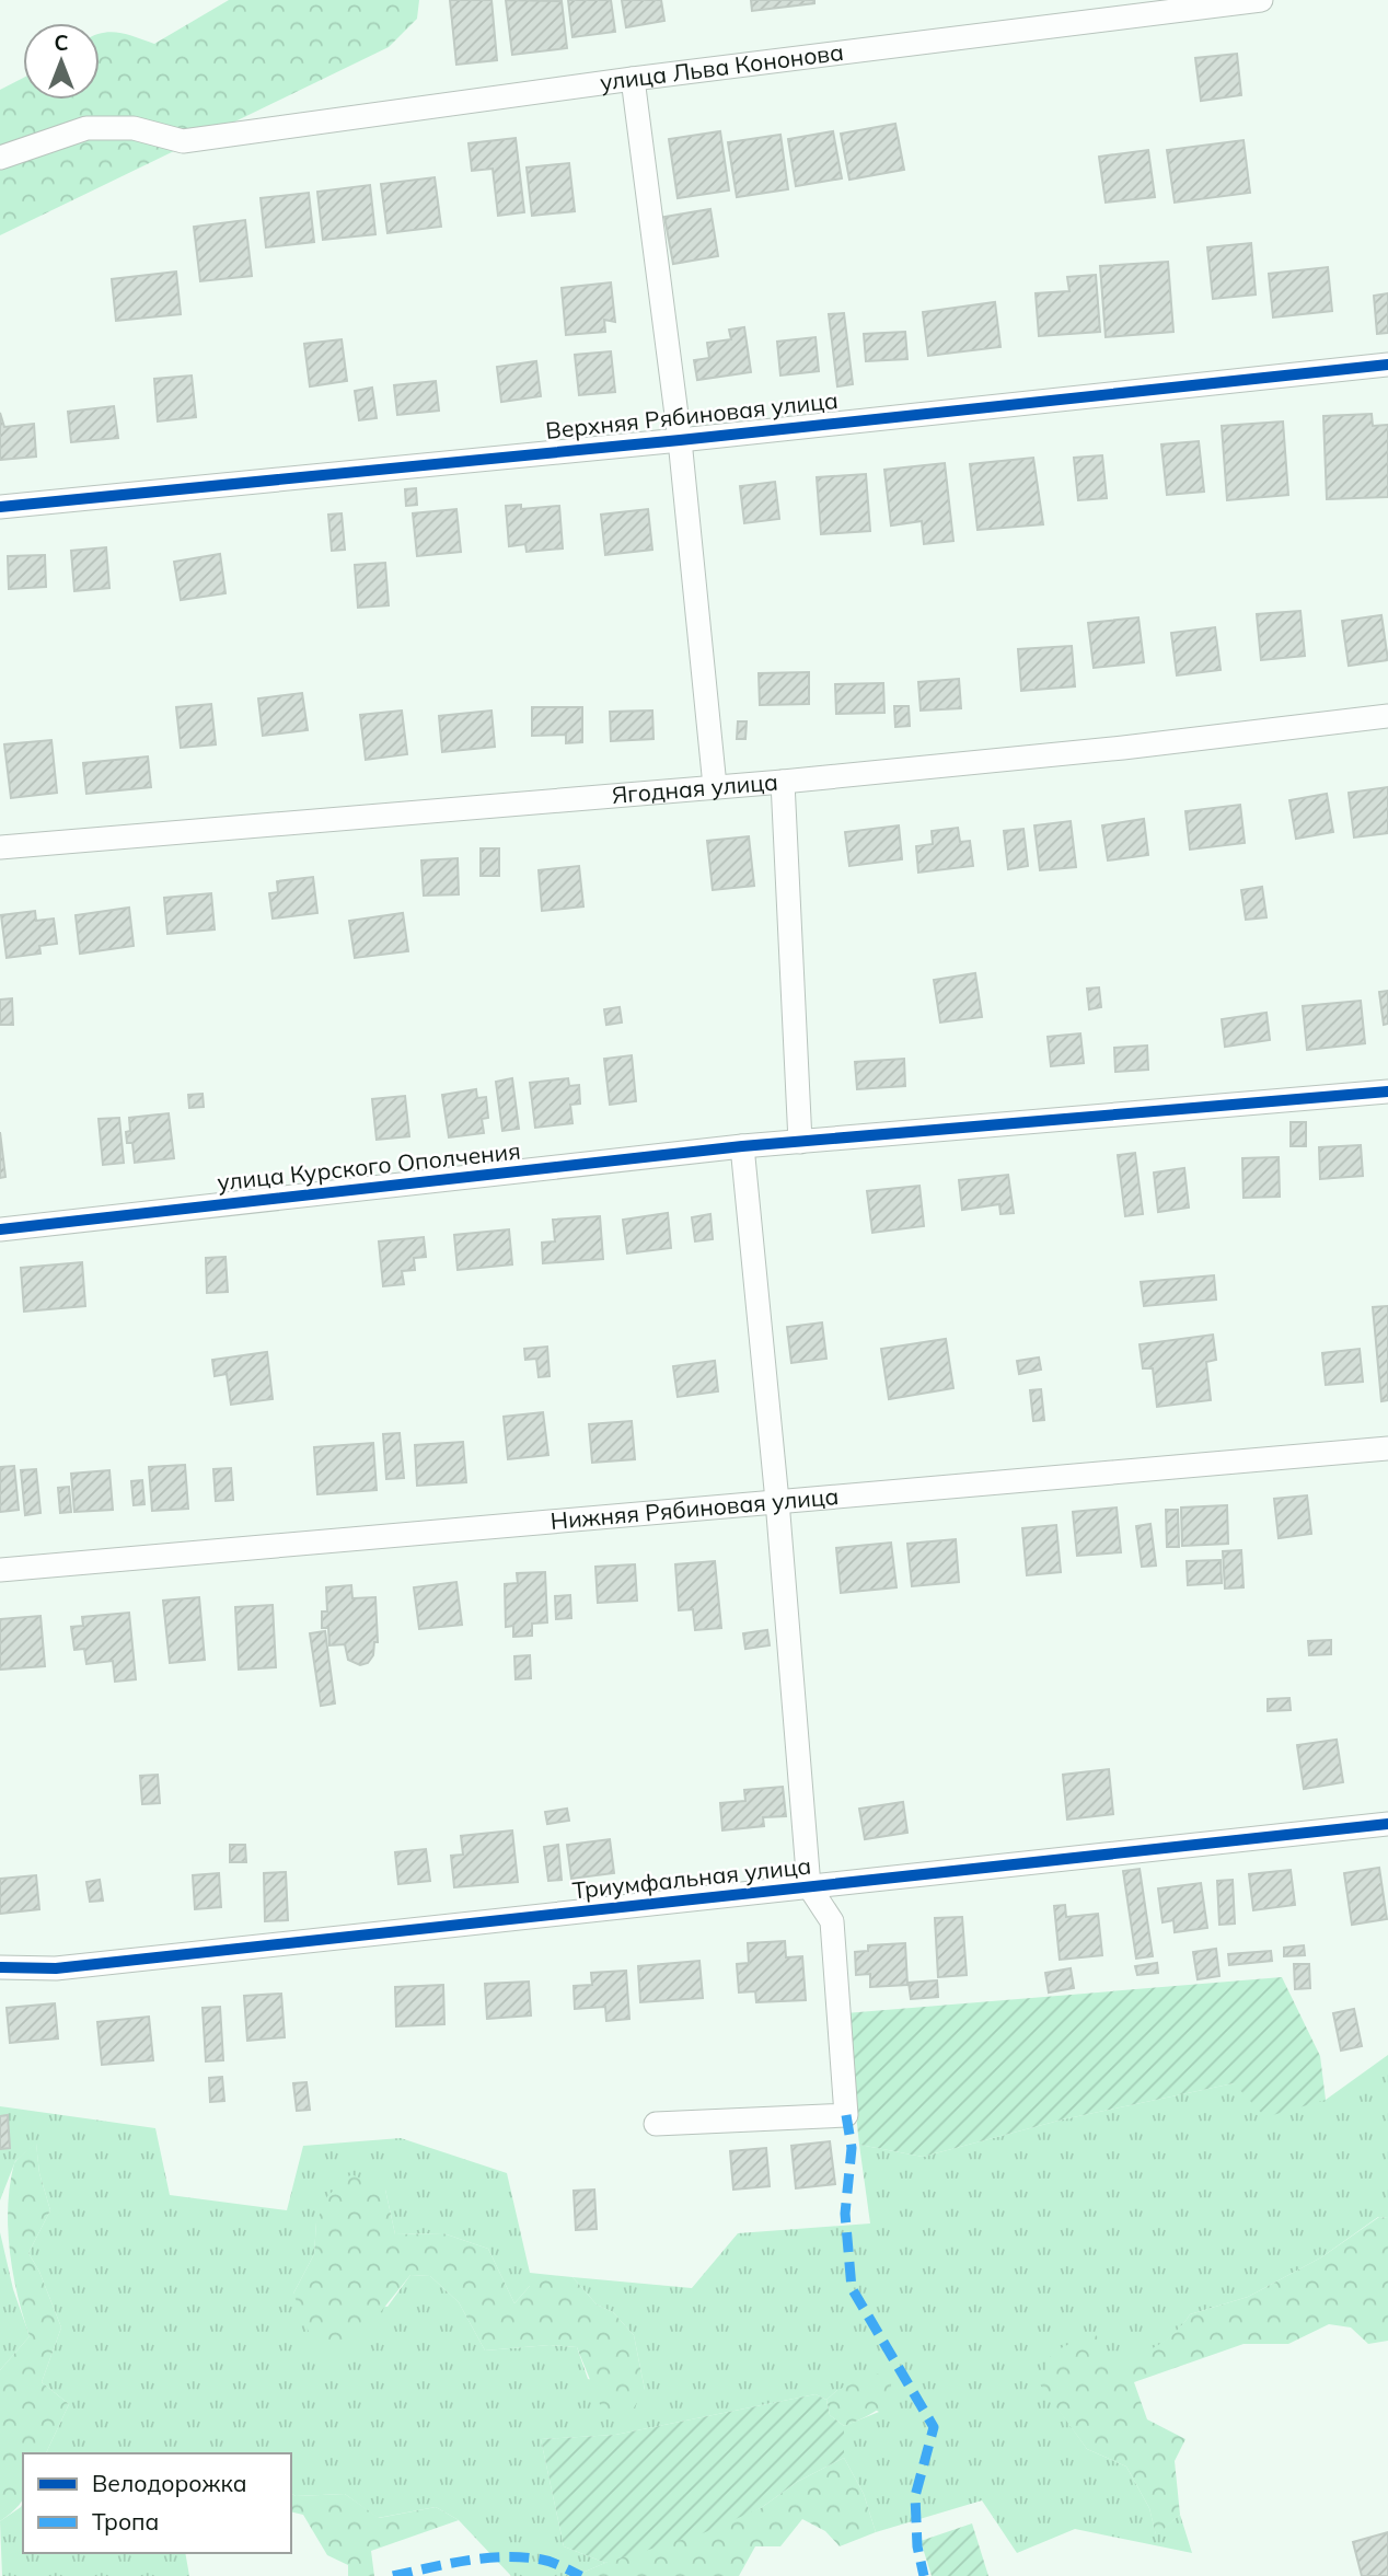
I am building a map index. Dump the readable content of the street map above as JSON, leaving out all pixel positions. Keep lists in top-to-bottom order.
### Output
{
  "streets": {
    "street": [
      "улица Льва Кононова",
      "Верхняя Рябиновая улица",
      "Ягодная улица",
      "улица Курского Ополчения",
      "Нижняя Рябиновая улица",
      "Триумфальная улица"
    ]
  },
  "legend": ["Велодорожка", "Тропа"],
  "north": "top"
}
